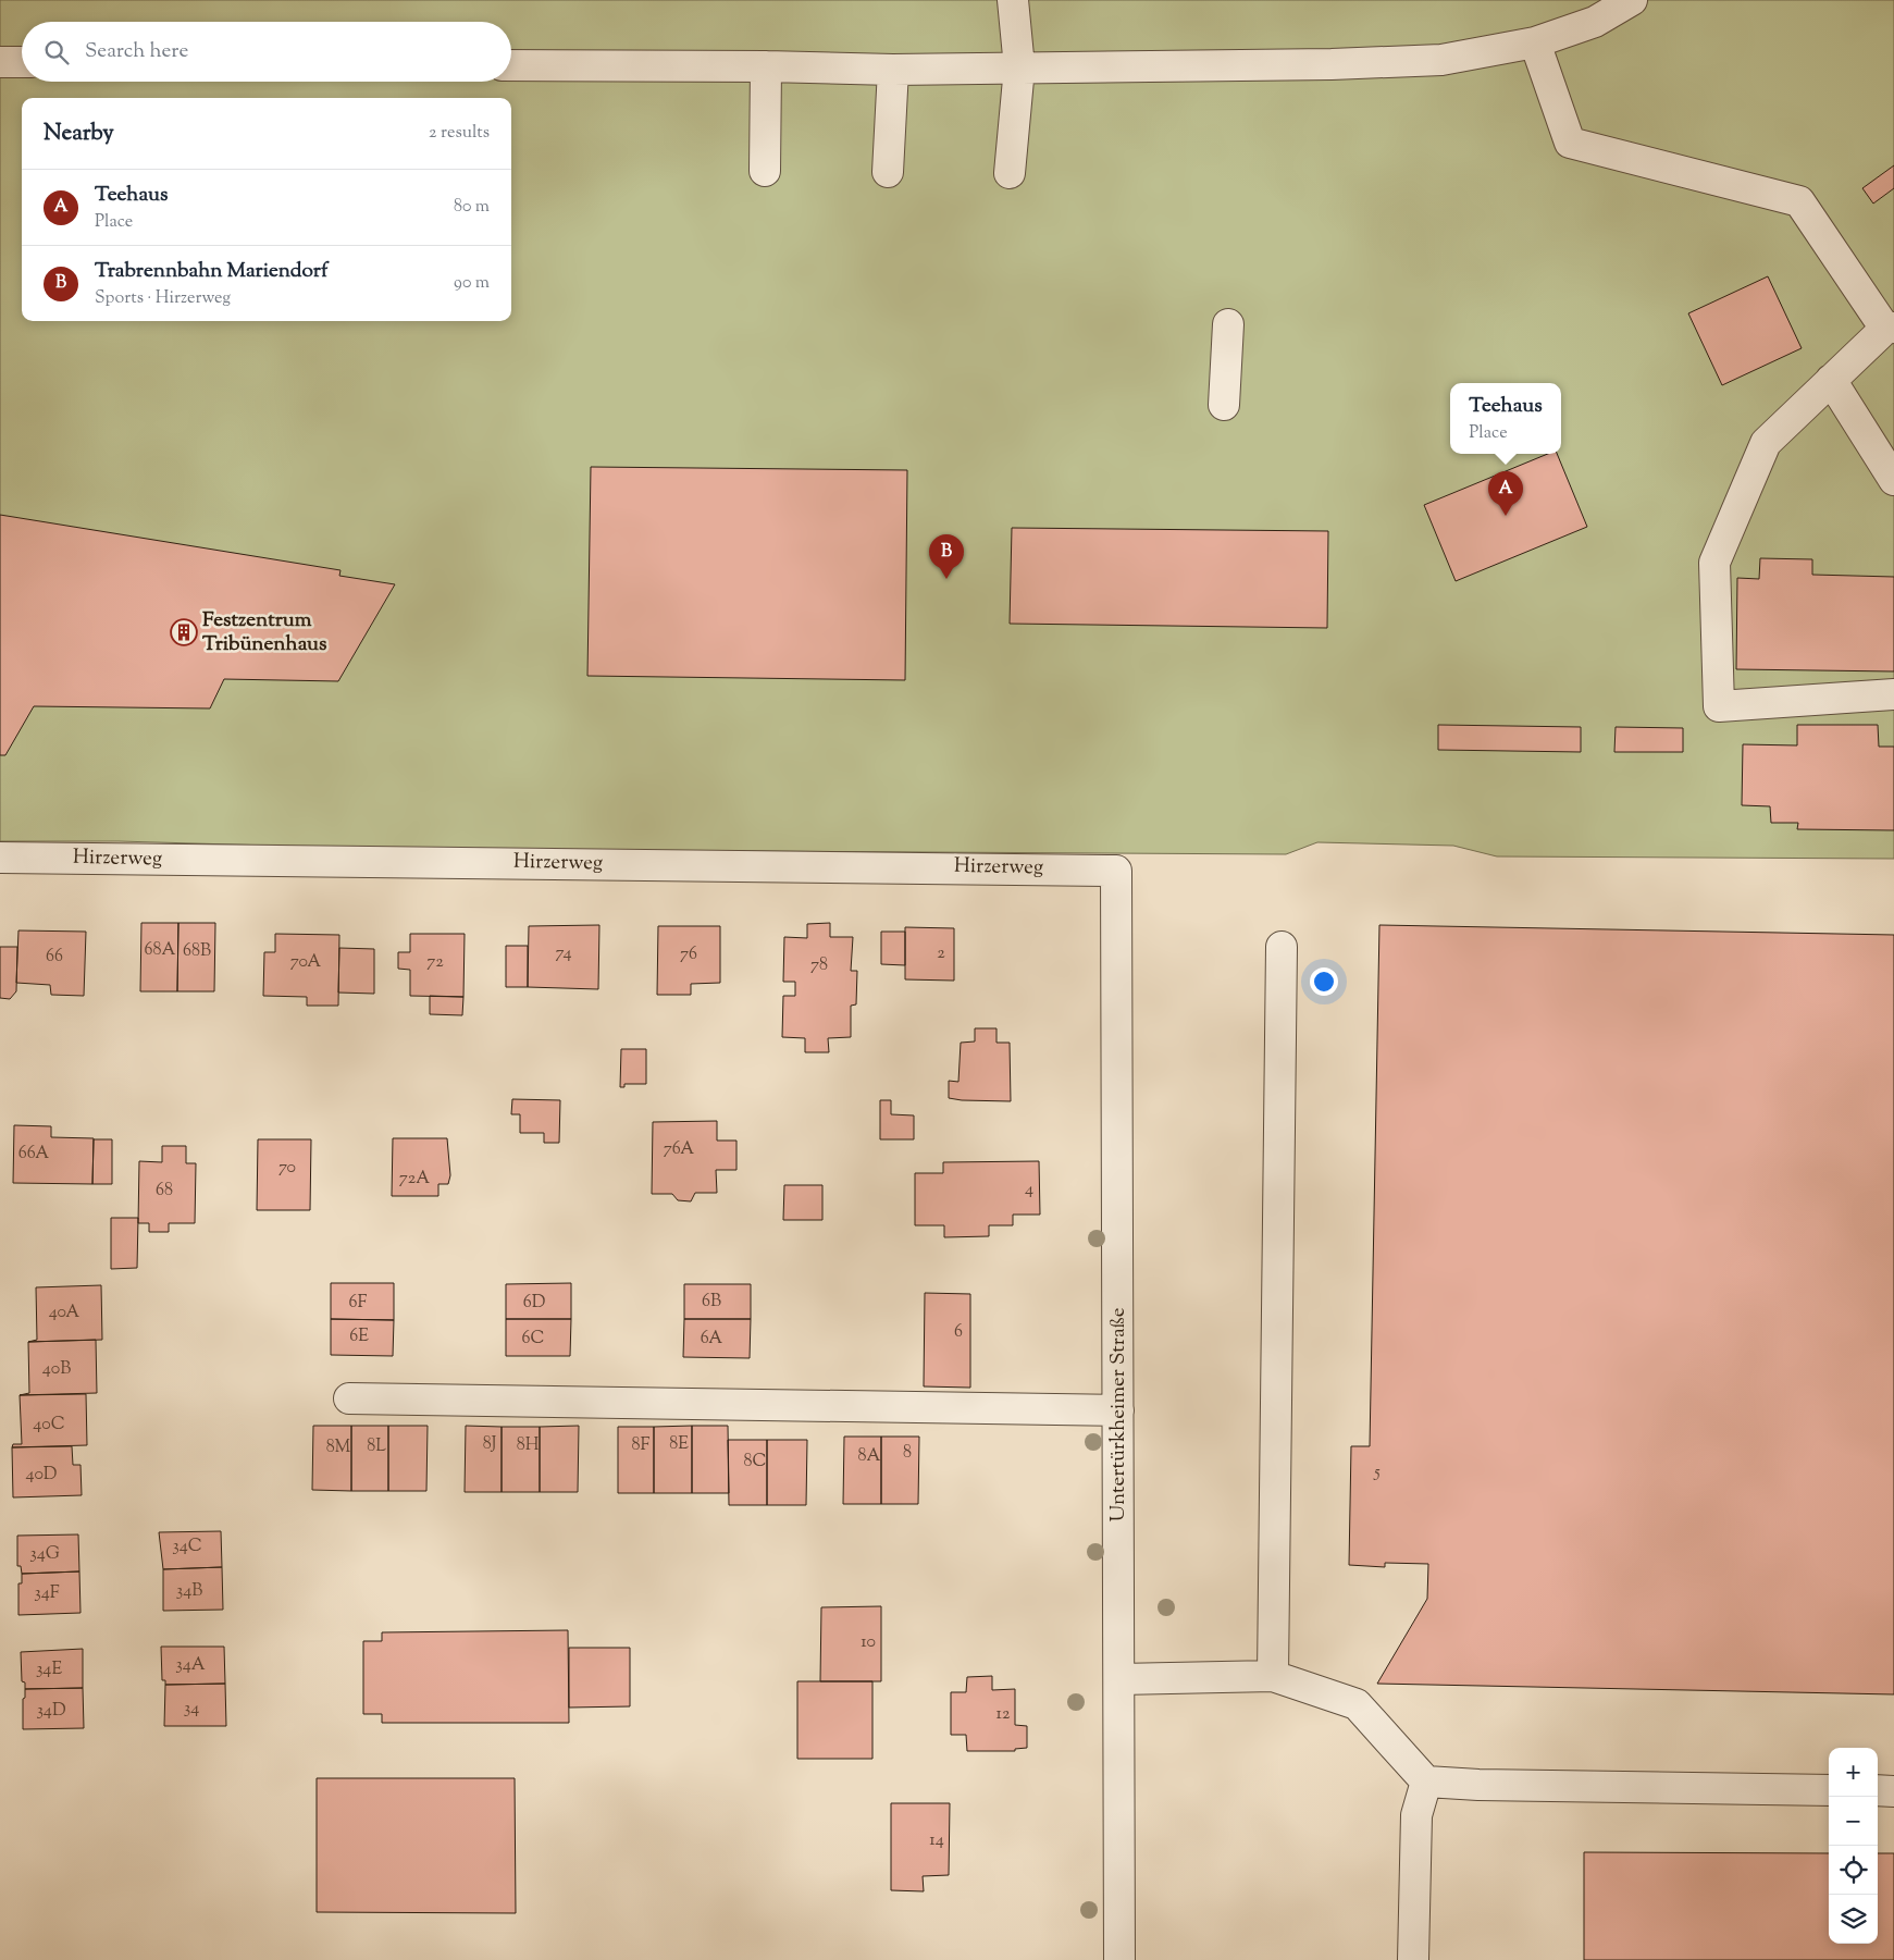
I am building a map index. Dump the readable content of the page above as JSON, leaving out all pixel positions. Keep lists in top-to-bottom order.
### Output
{
  "streets": {
    "street": ["Hirzerweg", "Untertürkheimer Straße"]
  },
  "crossings": [
    ["Hirzerweg", "Untertürkheimer Straße"]
  ],
  "places": {
    "building": ["Festzentrum Tribünenhaus"]
  },
  "house_numbers": [
    "68A",
    "68B",
    "74",
    "2",
    "76",
    "66",
    "70A",
    "72",
    "78",
    "76A",
    "66A",
    "70",
    "72A",
    "4",
    "68",
    "6B",
    "6F",
    "6D",
    "40A",
    "6",
    "6E",
    "6C",
    "6A",
    "40B",
    "40C",
    "8J",
    "8E",
    "8H",
    "8F",
    "8L",
    "8M",
    "8",
    "8A",
    "8C",
    "5",
    "40D",
    "34C",
    "34G",
    "34B",
    "34F",
    "10",
    "34A",
    "34E",
    "34",
    "34D",
    "12",
    "14"
  ],
  "page": {
    "search": "Search here",
    "heading": ["Nearby", "2 results"],
    "list": [
      {
        "mark": "A",
        "name": "Teehaus",
        "note": "Place",
        "value": "80 m"
      },
      {
        "mark": "B",
        "name": "Trabrennbahn Mariendorf",
        "note": "Sports · Hirzerweg",
        "value": "90 m"
      }
    ],
    "popup": ["Teehaus", "Place"],
    "pins": ["A", "B"],
    "map_buttons": ["+", "−"]
  }
}
